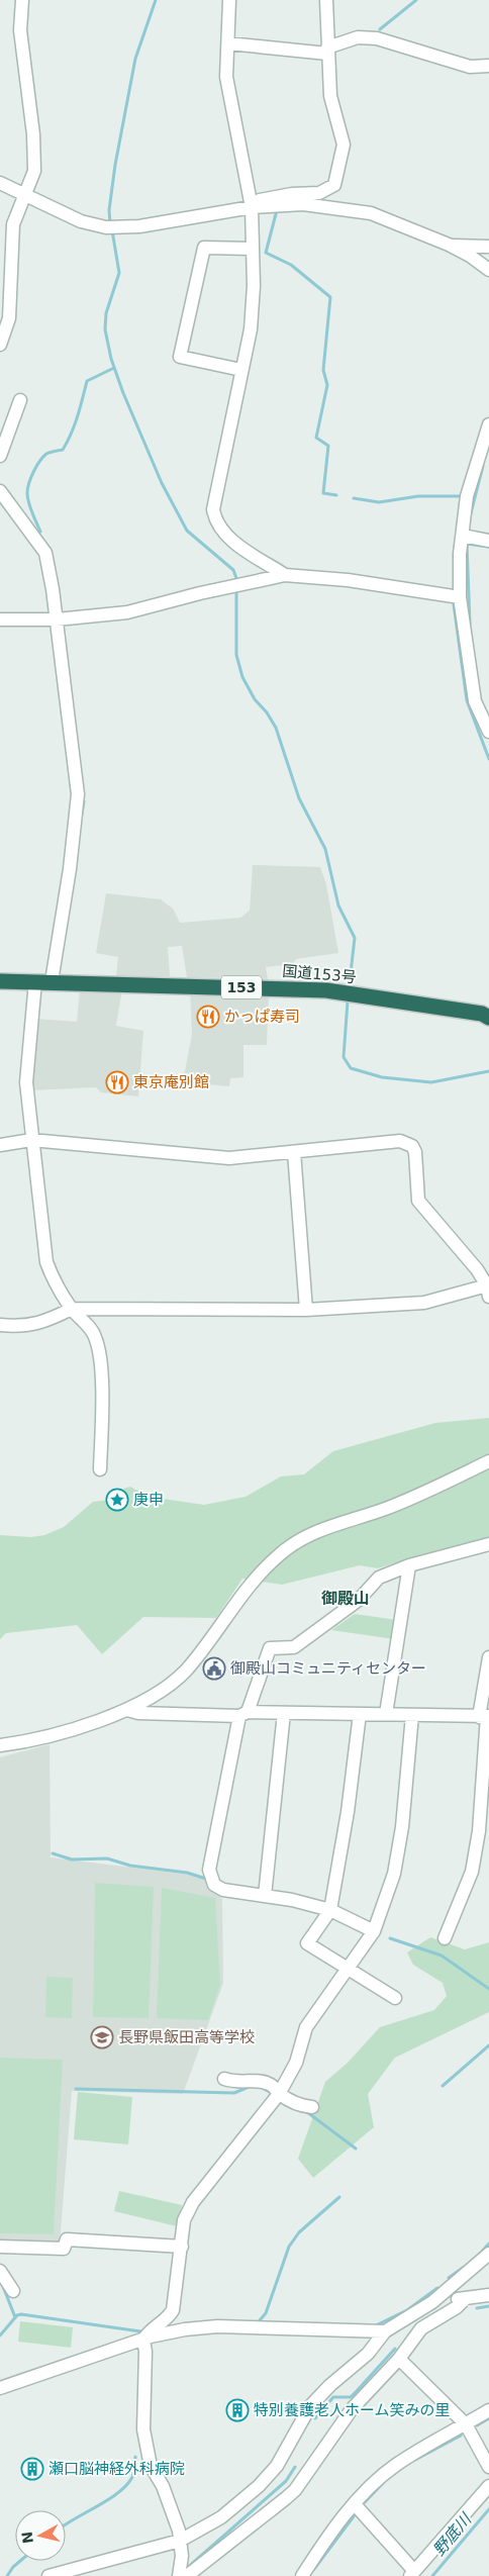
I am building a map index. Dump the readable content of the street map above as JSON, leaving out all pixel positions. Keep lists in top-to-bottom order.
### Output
{
  "streets": {
    "highway": ["国道153号", "153"]
  },
  "districts": ["御殿山"],
  "water": ["野底川"],
  "places": {
    "restaurant": ["かっぱ寿司", "東京庵別館"],
    "place": ["庚申"],
    "public building": ["御殿山コミュニティセンター"],
    "school or university": ["長野県飯田高等学校"],
    "building": ["特別養護老人ホーム笑みの里", "瀬口脳神経外科病院"]
  },
  "north": "left"
}
